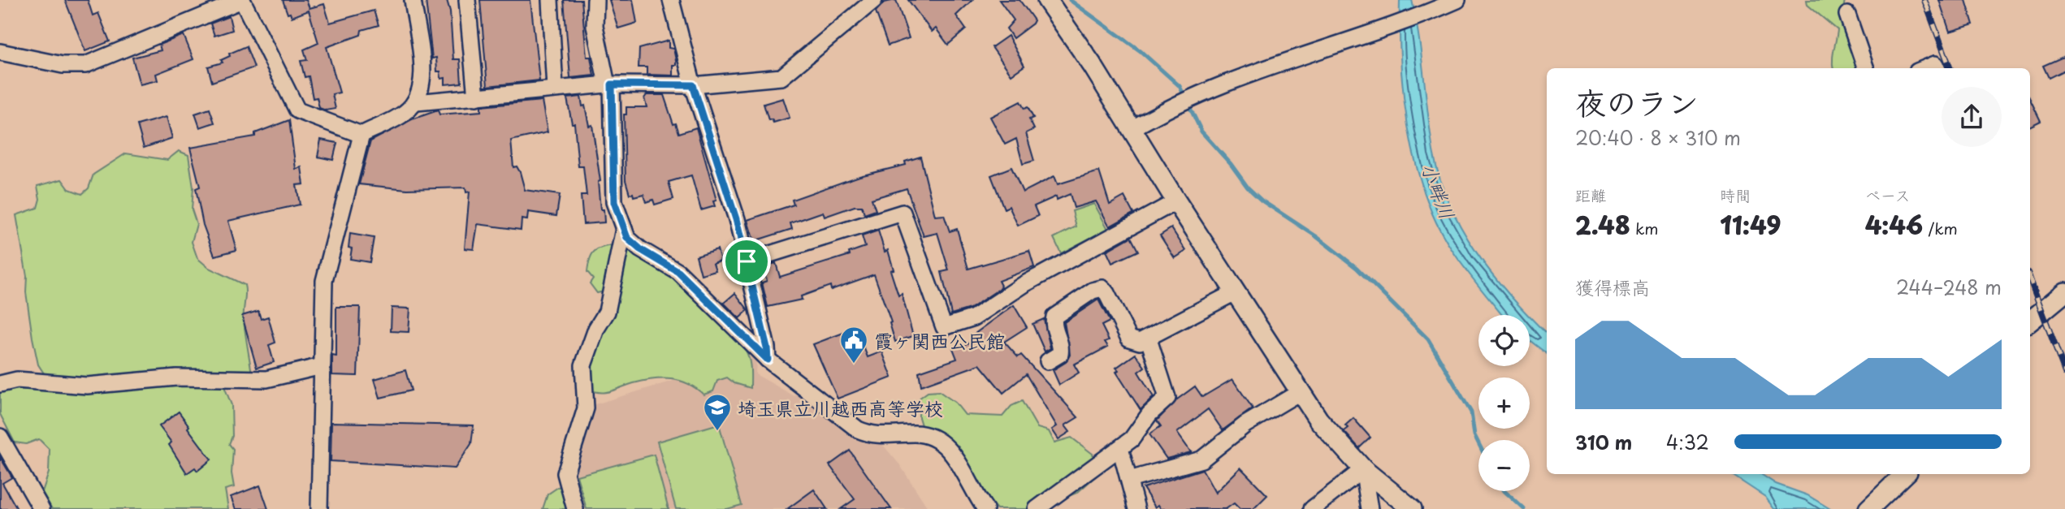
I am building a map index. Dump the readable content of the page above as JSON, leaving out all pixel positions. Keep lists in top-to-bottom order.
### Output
{
  "water": ["小畔川"],
  "places": {
    "public building": ["霞ヶ関西公民館"],
    "school or university": ["埼玉県立川越西高等学校"]
  },
  "page": {
    "heading": ["夜のラン", "20:40 · 8 × 310 m"],
    "stats": [
      ["距離", "2.48 km"],
      ["時間", "11:49"],
      ["ペース", "4:46 /km"]
    ],
    "chart": ["獲得標高", "244–248 m"],
    "map_buttons": ["+", "−"],
    "list": [
      {
        "name": "310 m",
        "note": "4:32"
      }
    ]
  }
}
